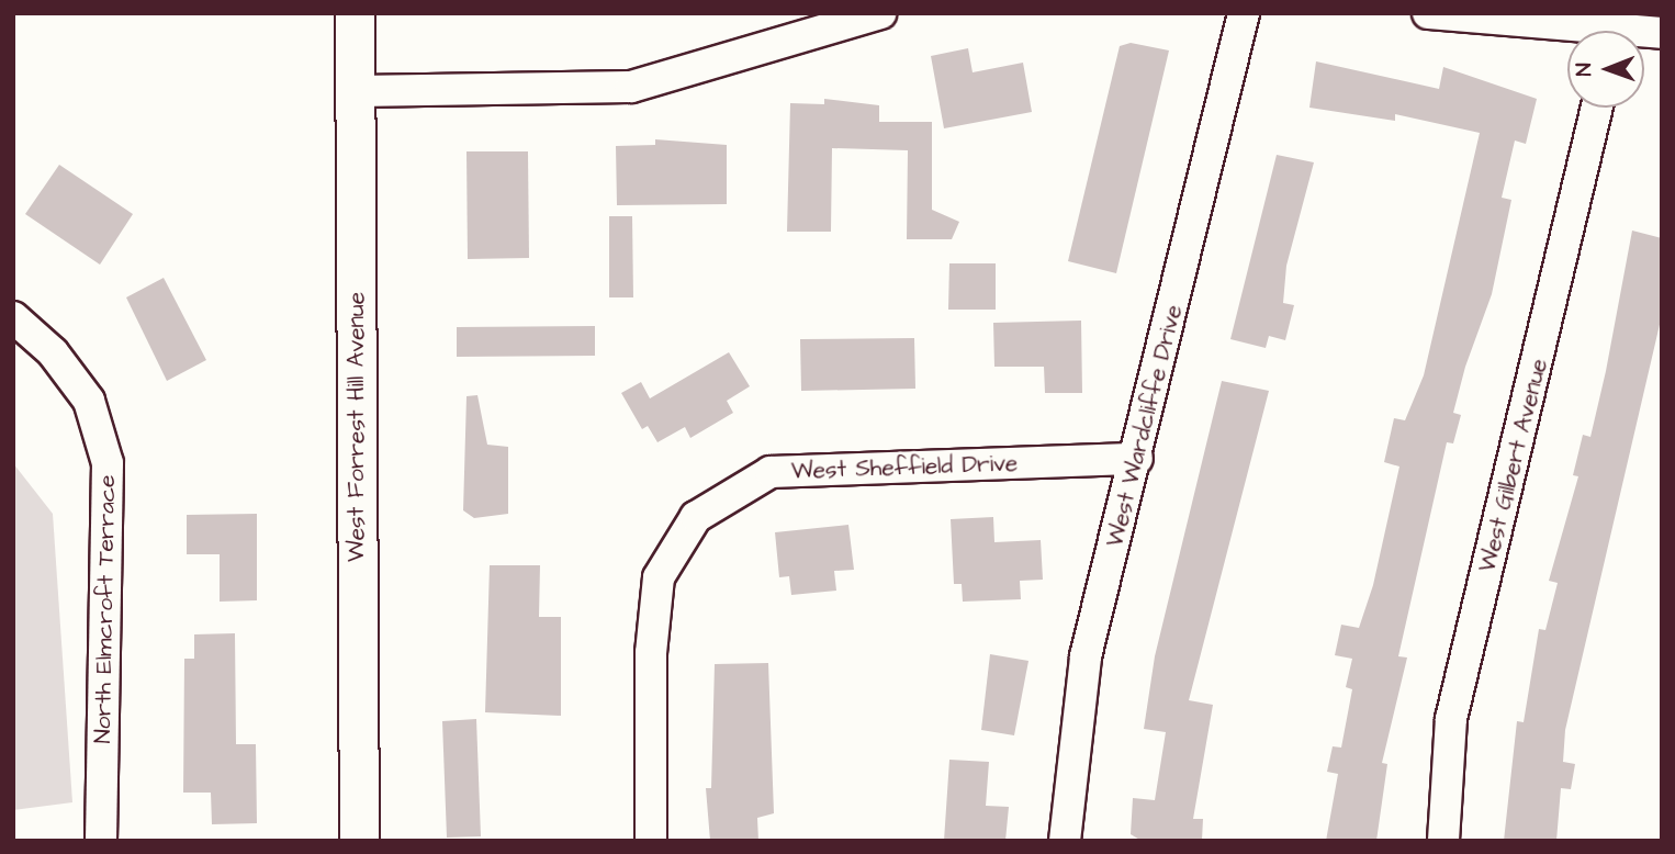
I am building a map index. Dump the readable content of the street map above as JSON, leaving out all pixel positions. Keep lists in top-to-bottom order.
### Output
{
  "streets": {
    "street": [
      "West Wardcliffe Drive",
      "West Forrest Hill Avenue",
      "West Gilbert Avenue",
      "West Sheffield Drive",
      "North Elmcroft Terrace"
    ]
  },
  "crossings": [
    ["West Wardcliffe Drive", "West Sheffield Drive"]
  ],
  "north": "left"
}
